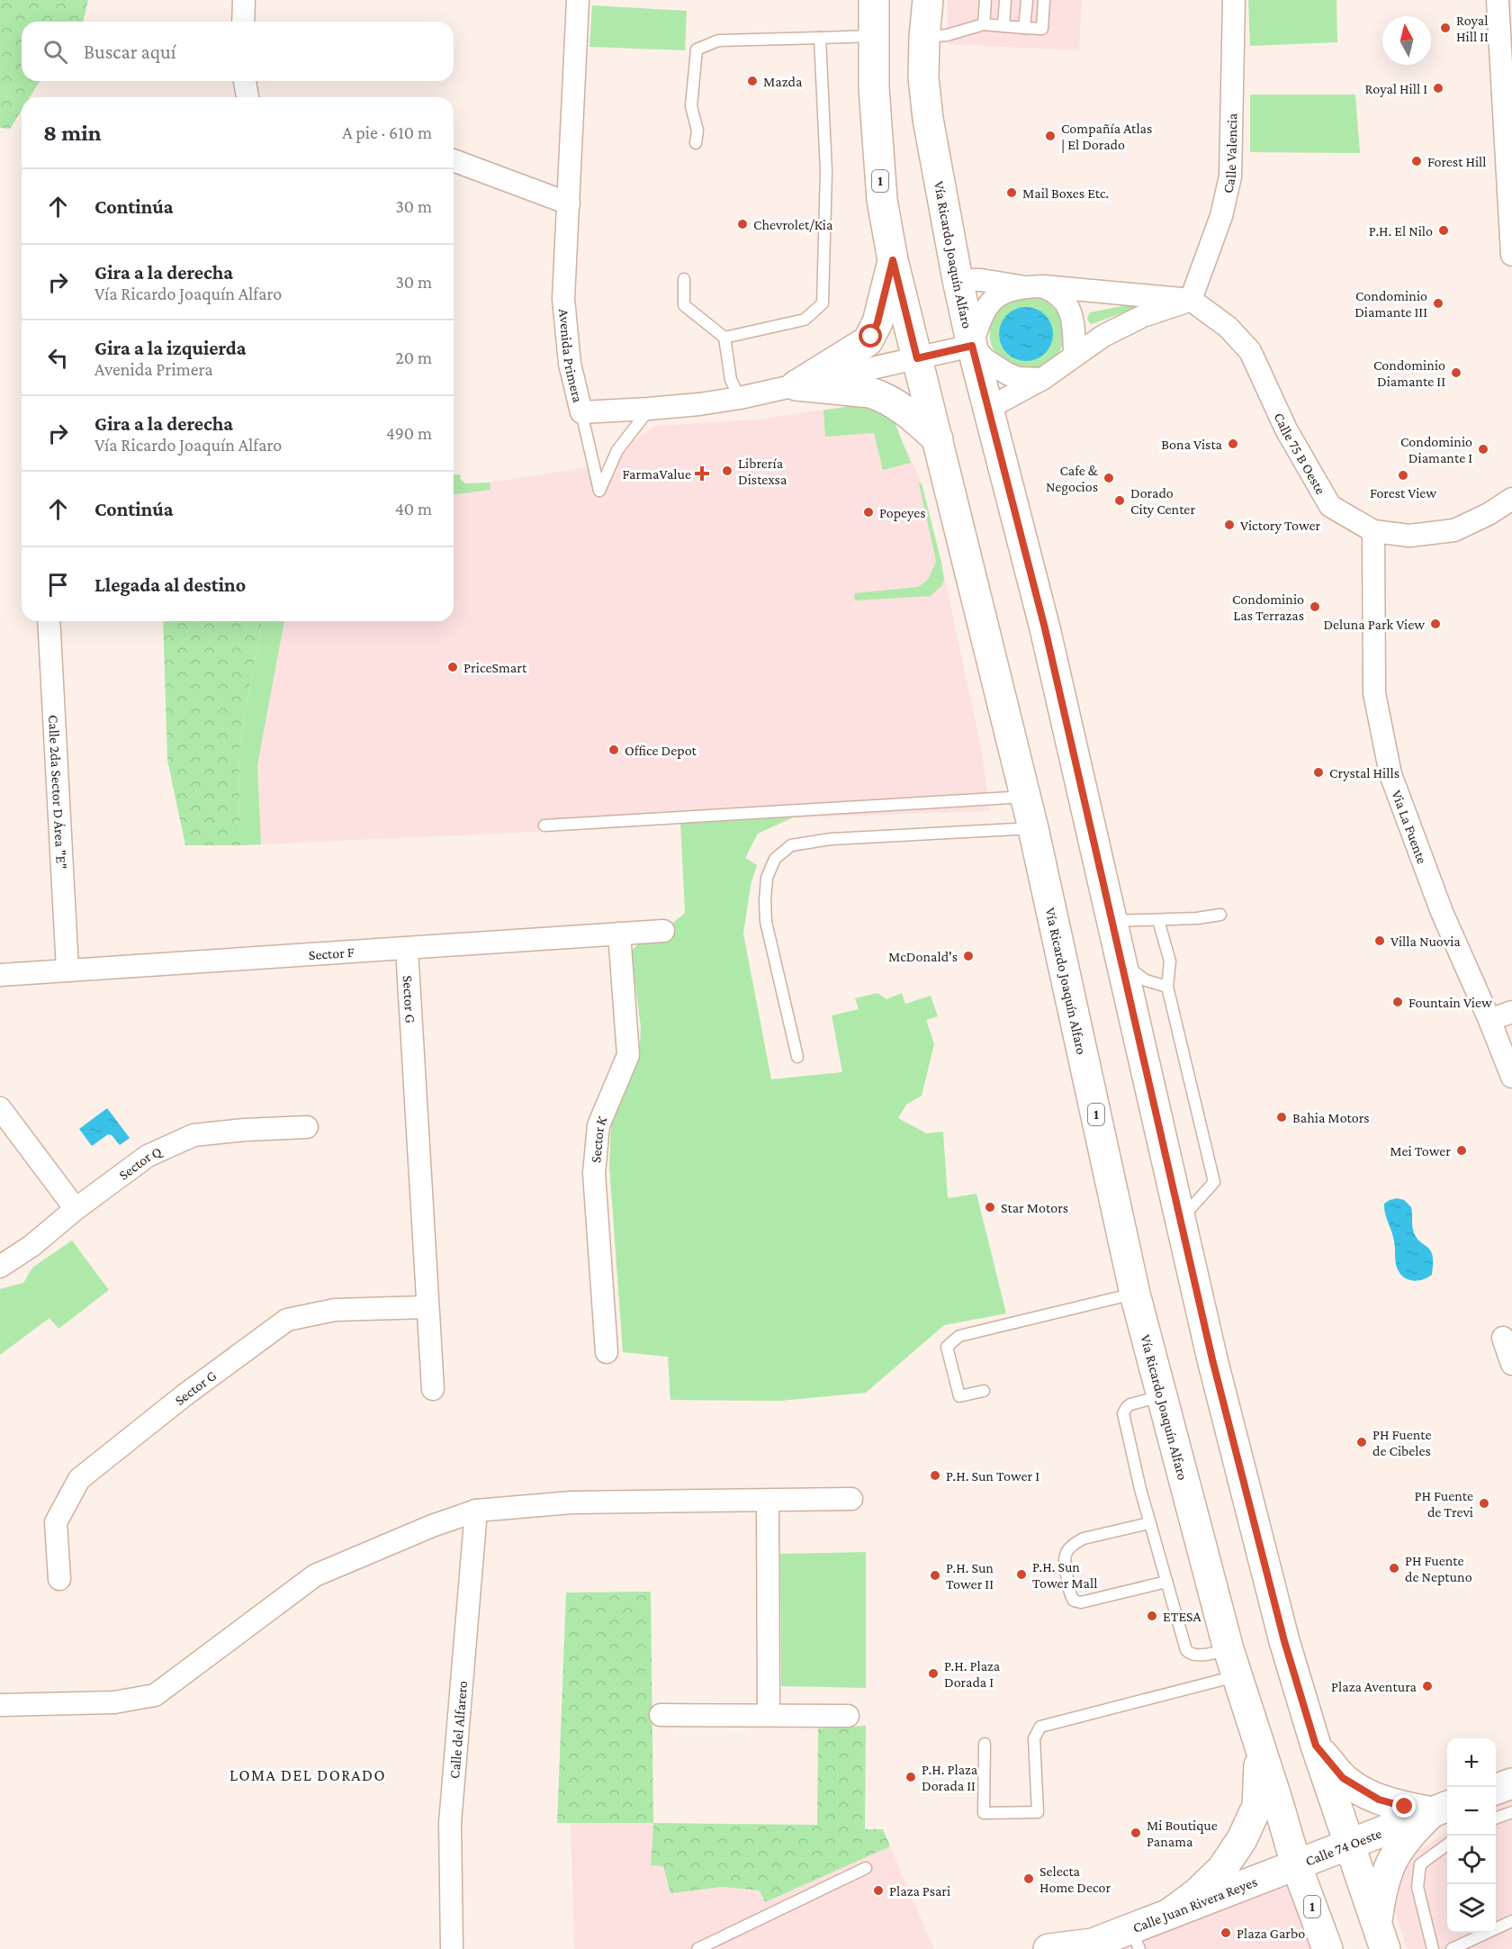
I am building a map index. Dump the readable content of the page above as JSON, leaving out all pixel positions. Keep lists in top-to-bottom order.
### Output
{
  "streets": {
    "main road": [
      "1",
      "Vía Ricardo Joaquín Alfaro",
      "Calle 74 Oeste",
      "Calle Juan Rivera Reyes"
    ],
    "street": [
      "Calle Valencia",
      "Avenida Primera",
      "Calle 75 B Oeste",
      "Calle 2da Sector D Área \"E\"",
      "Via La Fuente",
      "Sector F",
      "Sector G",
      "Sector K",
      "Sector Q",
      "Calle del Alfarero"
    ]
  },
  "crossings": [
    ["Calle Valencia", "Calle 75 B Oeste"],
    ["Vía Ricardo Joaquín Alfaro", "Avenida Primera"],
    ["Vía Ricardo Joaquín Alfaro", "Calle 74 Oeste"],
    ["Vía Ricardo Joaquín Alfaro", "Calle Juan Rivera Reyes"],
    ["Calle 75 B Oeste", "Via La Fuente"],
    ["Calle 2da Sector D Área \"E\"", "Sector F"],
    ["Sector F", "Sector G"],
    ["Sector F", "Sector K"],
    ["Calle 74 Oeste", "Calle Juan Rivera Reyes"]
  ],
  "districts": ["LOMA DEL DORADO"],
  "places": {
    "other": [
      "Royal Hill II",
      "Mazda",
      "Royal Hill I",
      "Compañía Atlas | El Dorado",
      "Forest Hill",
      "Mail Boxes Etc.",
      "Chevrolet/Kia",
      "P.H. El Nilo",
      "Condominio Diamante III",
      "Condominio Diamante II",
      "Bona Vista",
      "Condominio Diamante I",
      "Librería Distexsa",
      "Forest View",
      "Cafe & Negocios",
      "Dorado City Center",
      "Popeyes",
      "Victory Tower",
      "Condominio Las Terrazas",
      "Deluna Park View",
      "PriceSmart",
      "Office Depot",
      "Crystal Hills",
      "Villa Nuovia",
      "McDonald's",
      "Fountain View",
      "Bahia Motors",
      "Mei Tower",
      "Star Motors",
      "PH Fuente de Cibeles",
      "P.H. Sun Tower I",
      "PH Fuente de Trevi",
      "PH Fuente de Neptuno",
      "P.H. Sun Tower Mall",
      "P.H. Sun Tower II",
      "ETESA",
      "P.H. Plaza Dorada I",
      "Plaza Aventura",
      "P.H. Plaza Dorada II",
      "Mi Boutique Panama",
      "Selecta Home Decor",
      "Plaza Psari",
      "Plaza Garbo"
    ],
    "health": ["FarmaValue"]
  },
  "north": "top",
  "page": {
    "search": "Buscar aquí",
    "heading": ["8 min", "A pie · 610 m"],
    "list": [
      ["Continúa", "30 m"],
      ["Gira a la derecha", "Vía Ricardo Joaquín Alfaro", "30 m"],
      ["Gira a la izquierda", "Avenida Primera", "20 m"],
      ["Gira a la derecha", "Vía Ricardo Joaquín Alfaro", "490 m"],
      ["Continúa", "40 m"],
      "Llegada al destino"
    ],
    "map_buttons": ["+", "−"]
  }
}
